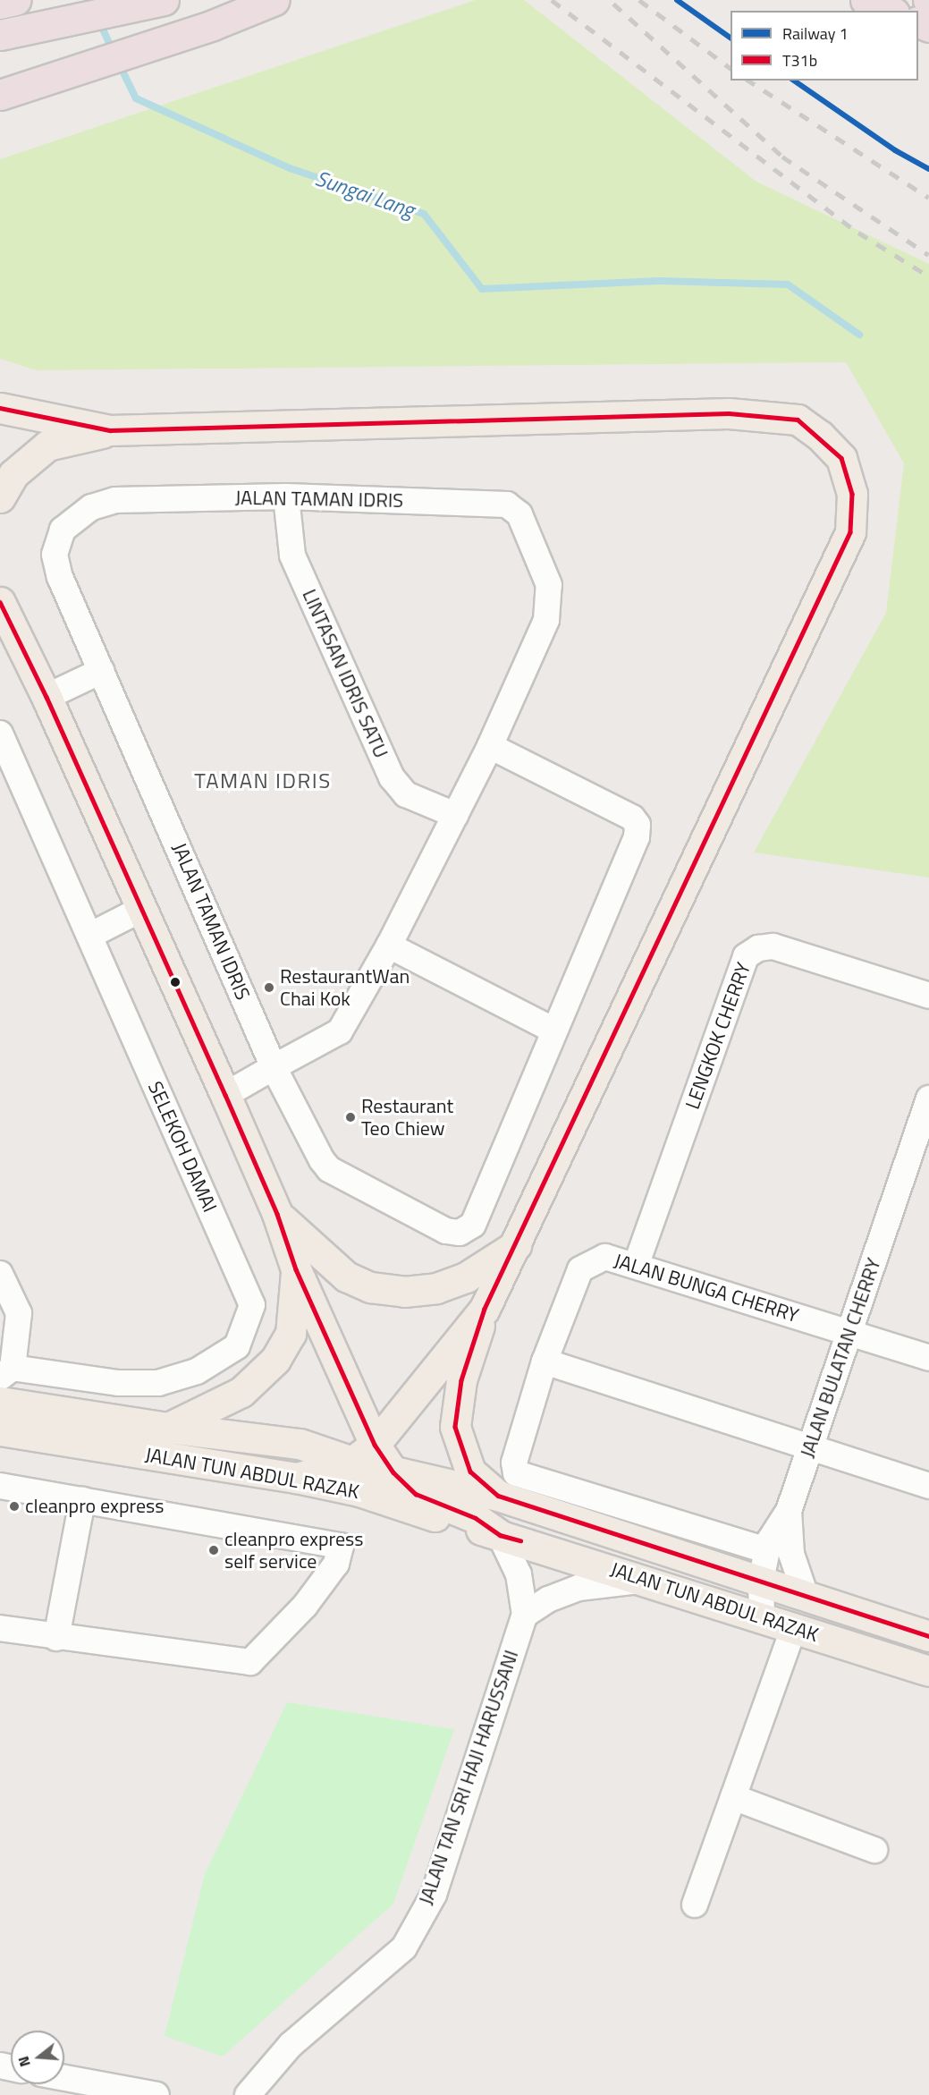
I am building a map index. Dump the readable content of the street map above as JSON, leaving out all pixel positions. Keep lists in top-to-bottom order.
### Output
{
  "streets": {
    "main road": ["JALAN TUN ABDUL RAZAK"],
    "street": [
      "JALAN TAMAN IDRIS",
      "LINTASAN IDRIS SATU",
      "LENGKOK CHERRY",
      "SELEKOH DAMAI",
      "JALAN BUNGA CHERRY",
      "JALAN BULATAN CHERRY",
      "JALAN TAN SRI HAJI HARUSSANI"
    ]
  },
  "crossings": [
    ["JALAN TAMAN IDRIS", "LINTASAN IDRIS SATU"],
    ["LENGKOK CHERRY", "JALAN BUNGA CHERRY"],
    ["JALAN BUNGA CHERRY", "JALAN BULATAN CHERRY"],
    ["JALAN BULATAN CHERRY", "JALAN TUN ABDUL RAZAK"],
    ["JALAN TUN ABDUL RAZAK", "JALAN TAN SRI HAJI HARUSSANI"]
  ],
  "districts": ["TAMAN IDRIS"],
  "water": ["Sungai Lang"],
  "places": [
    "RestaurantWan Chai Kok",
    "Restaurant Teo Chiew",
    "cleanpro express",
    "cleanpro express self service"
  ],
  "lines": ["rail line 1", "transit line T31b"],
  "legend": ["Railway 1", "T31b"],
  "north": "left"
}
